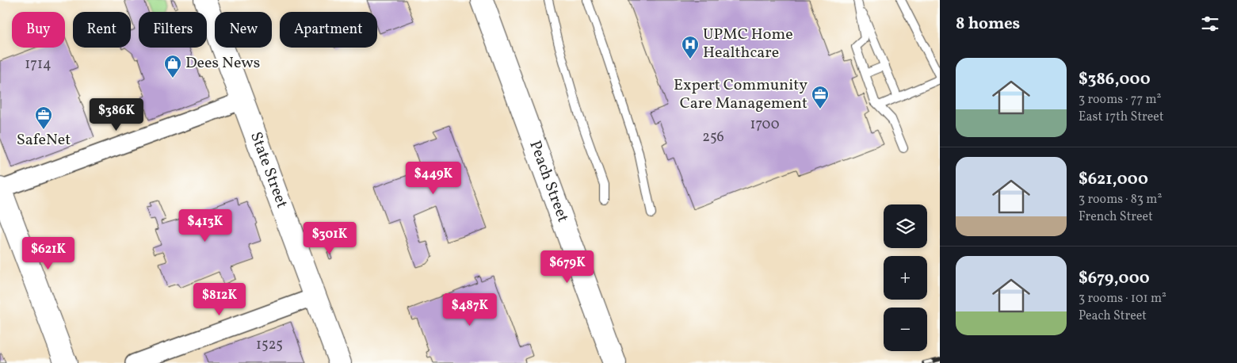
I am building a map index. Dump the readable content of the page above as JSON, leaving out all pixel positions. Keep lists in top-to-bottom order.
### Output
{
  "streets": {
    "main road": ["State Street", "Peach Street"]
  },
  "places": {
    "hospital": ["UPMC Home Healthcare"],
    "shop": ["Dees News"],
    "office": ["Expert Community Care Management", "SafeNet"]
  },
  "house_numbers": [
    "1714",
    "1700",
    "256",
    "1525"
  ],
  "page": {
    "heading": "8 homes",
    "chip": [
      "Buy",
      "Rent",
      "Filters",
      "New",
      "Apartment"
    ],
    "list": [
      {
        "name": "$386,000",
        "note": "3 rooms · 77 m² · East 17th Street"
      },
      {
        "name": "$621,000",
        "note": "3 rooms · 83 m² · French Street"
      },
      {
        "name": "$679,000",
        "note": "3 rooms · 101 m² · Peach Street"
      }
    ],
    "price": [
      "$386K",
      "$449K",
      "$413K",
      "$301K",
      "$621K",
      "$679K",
      "$812K",
      "$487K"
    ],
    "map_buttons": ["+", "−"]
  }
}
